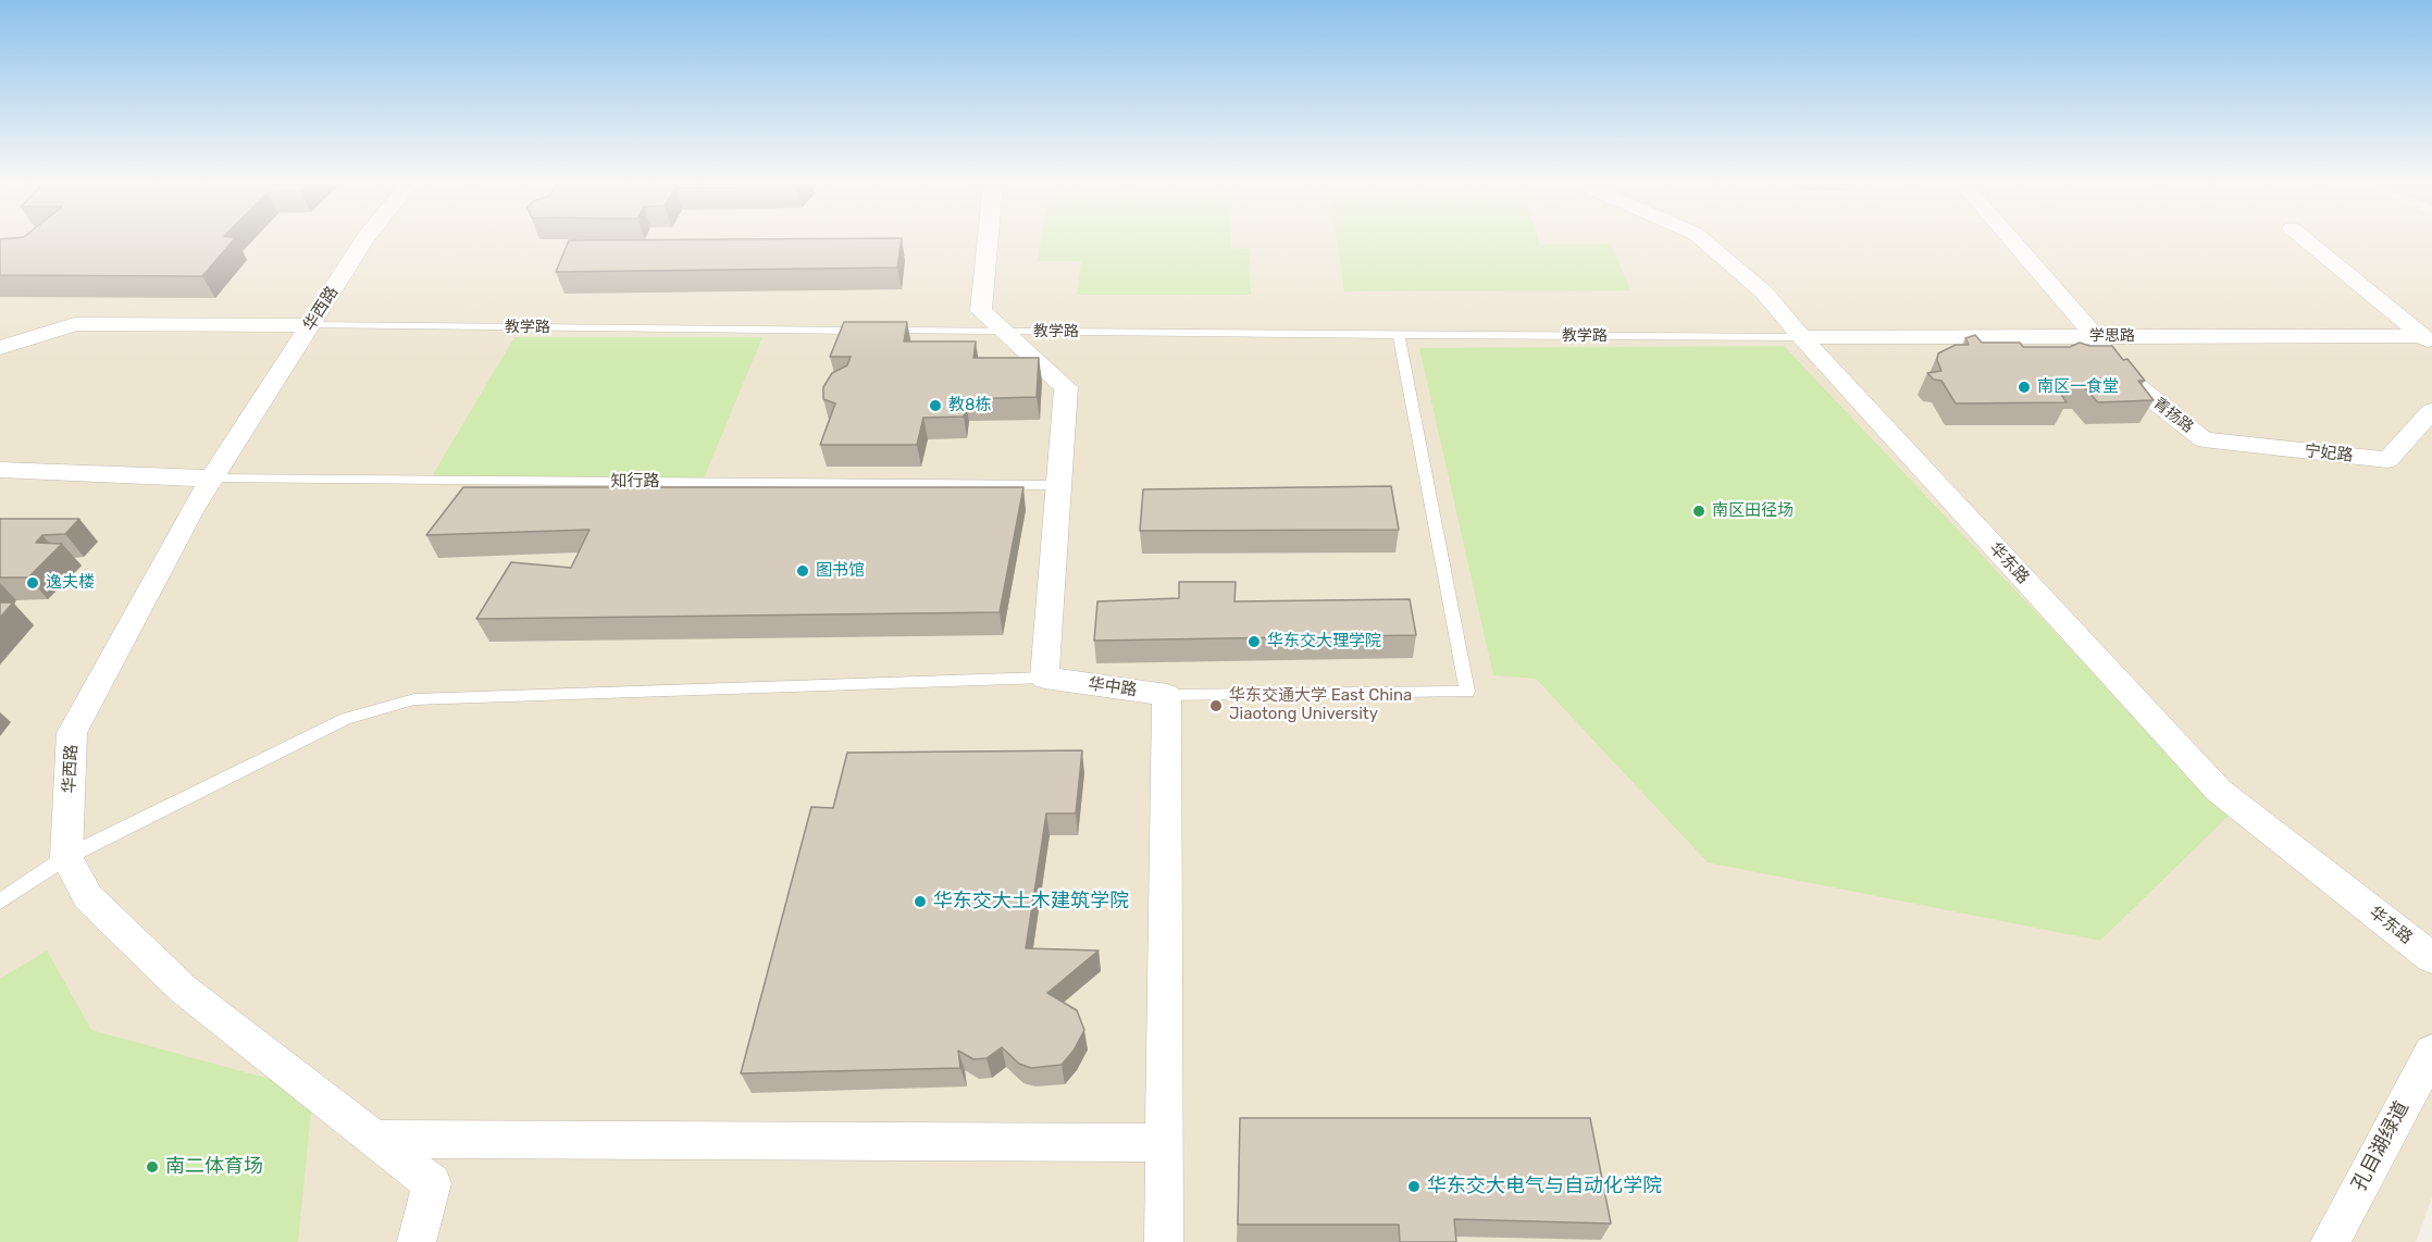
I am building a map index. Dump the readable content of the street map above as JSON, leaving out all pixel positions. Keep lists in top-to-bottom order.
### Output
{
  "streets": {
    "street": [
      "华西路",
      "学思路",
      "青扬路",
      "宁妃路",
      "华东路",
      "华中路",
      "孔目湖绿道"
    ],
    "lane": ["教学路", "知行路"]
  },
  "crossings": [
    ["华西路", "教学路"],
    ["华西路", "知行路"],
    ["教学路", "学思路"],
    ["教学路", "华东路"],
    ["学思路", "青扬路"],
    ["学思路", "华东路"],
    ["青扬路", "宁妃路"]
  ],
  "places": [
    "南区一食堂",
    "教8栋",
    "南区田径场",
    "图书馆",
    "逸夫楼",
    "华东交大理学院",
    "华东交通大学 East China Jiaotong University",
    "华东交大土木建筑学院",
    "南二体育场",
    "华东交大电气与自动化学院"
  ]
}
